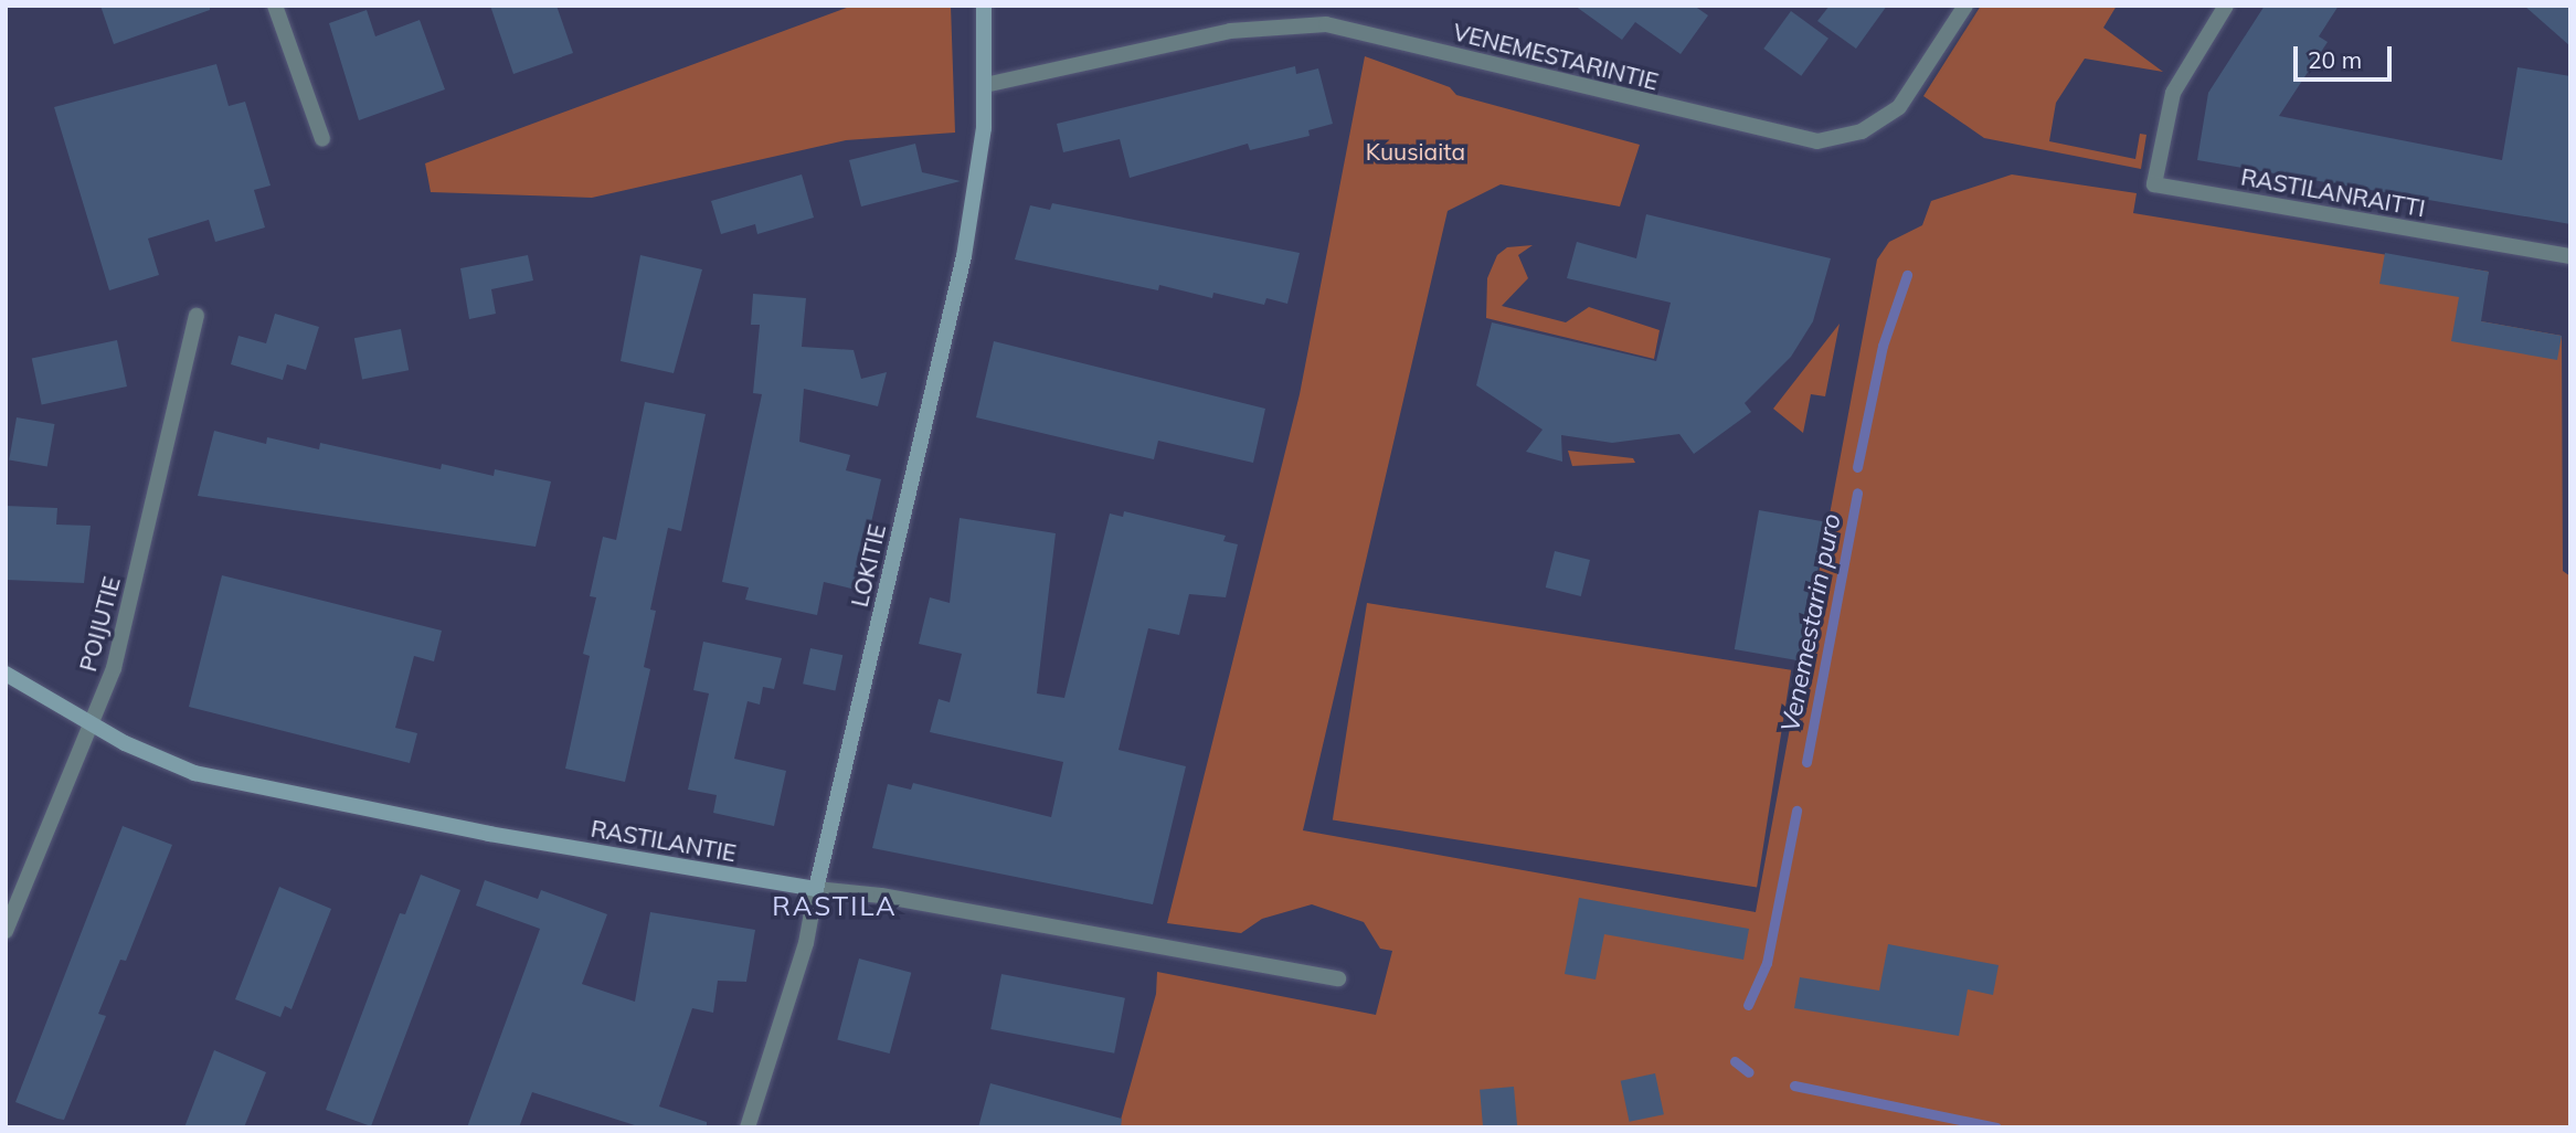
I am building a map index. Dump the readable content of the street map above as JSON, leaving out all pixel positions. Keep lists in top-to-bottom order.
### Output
{
  "streets": {
    "street": [
      "VENEMESTARINTIE",
      "RASTILANRAITTI",
      "LOKITIE",
      "POIJUTIE",
      "RASTILANTIE"
    ]
  },
  "crossings": [
    ["VENEMESTARINTIE", "LOKITIE"],
    ["LOKITIE", "RASTILANTIE"],
    ["POIJUTIE", "RASTILANTIE"]
  ],
  "districts": ["RASTILA"],
  "water": ["Venemestarin puro"],
  "parks": ["Kuusiaita"],
  "scale_bar": "20 m"
}
